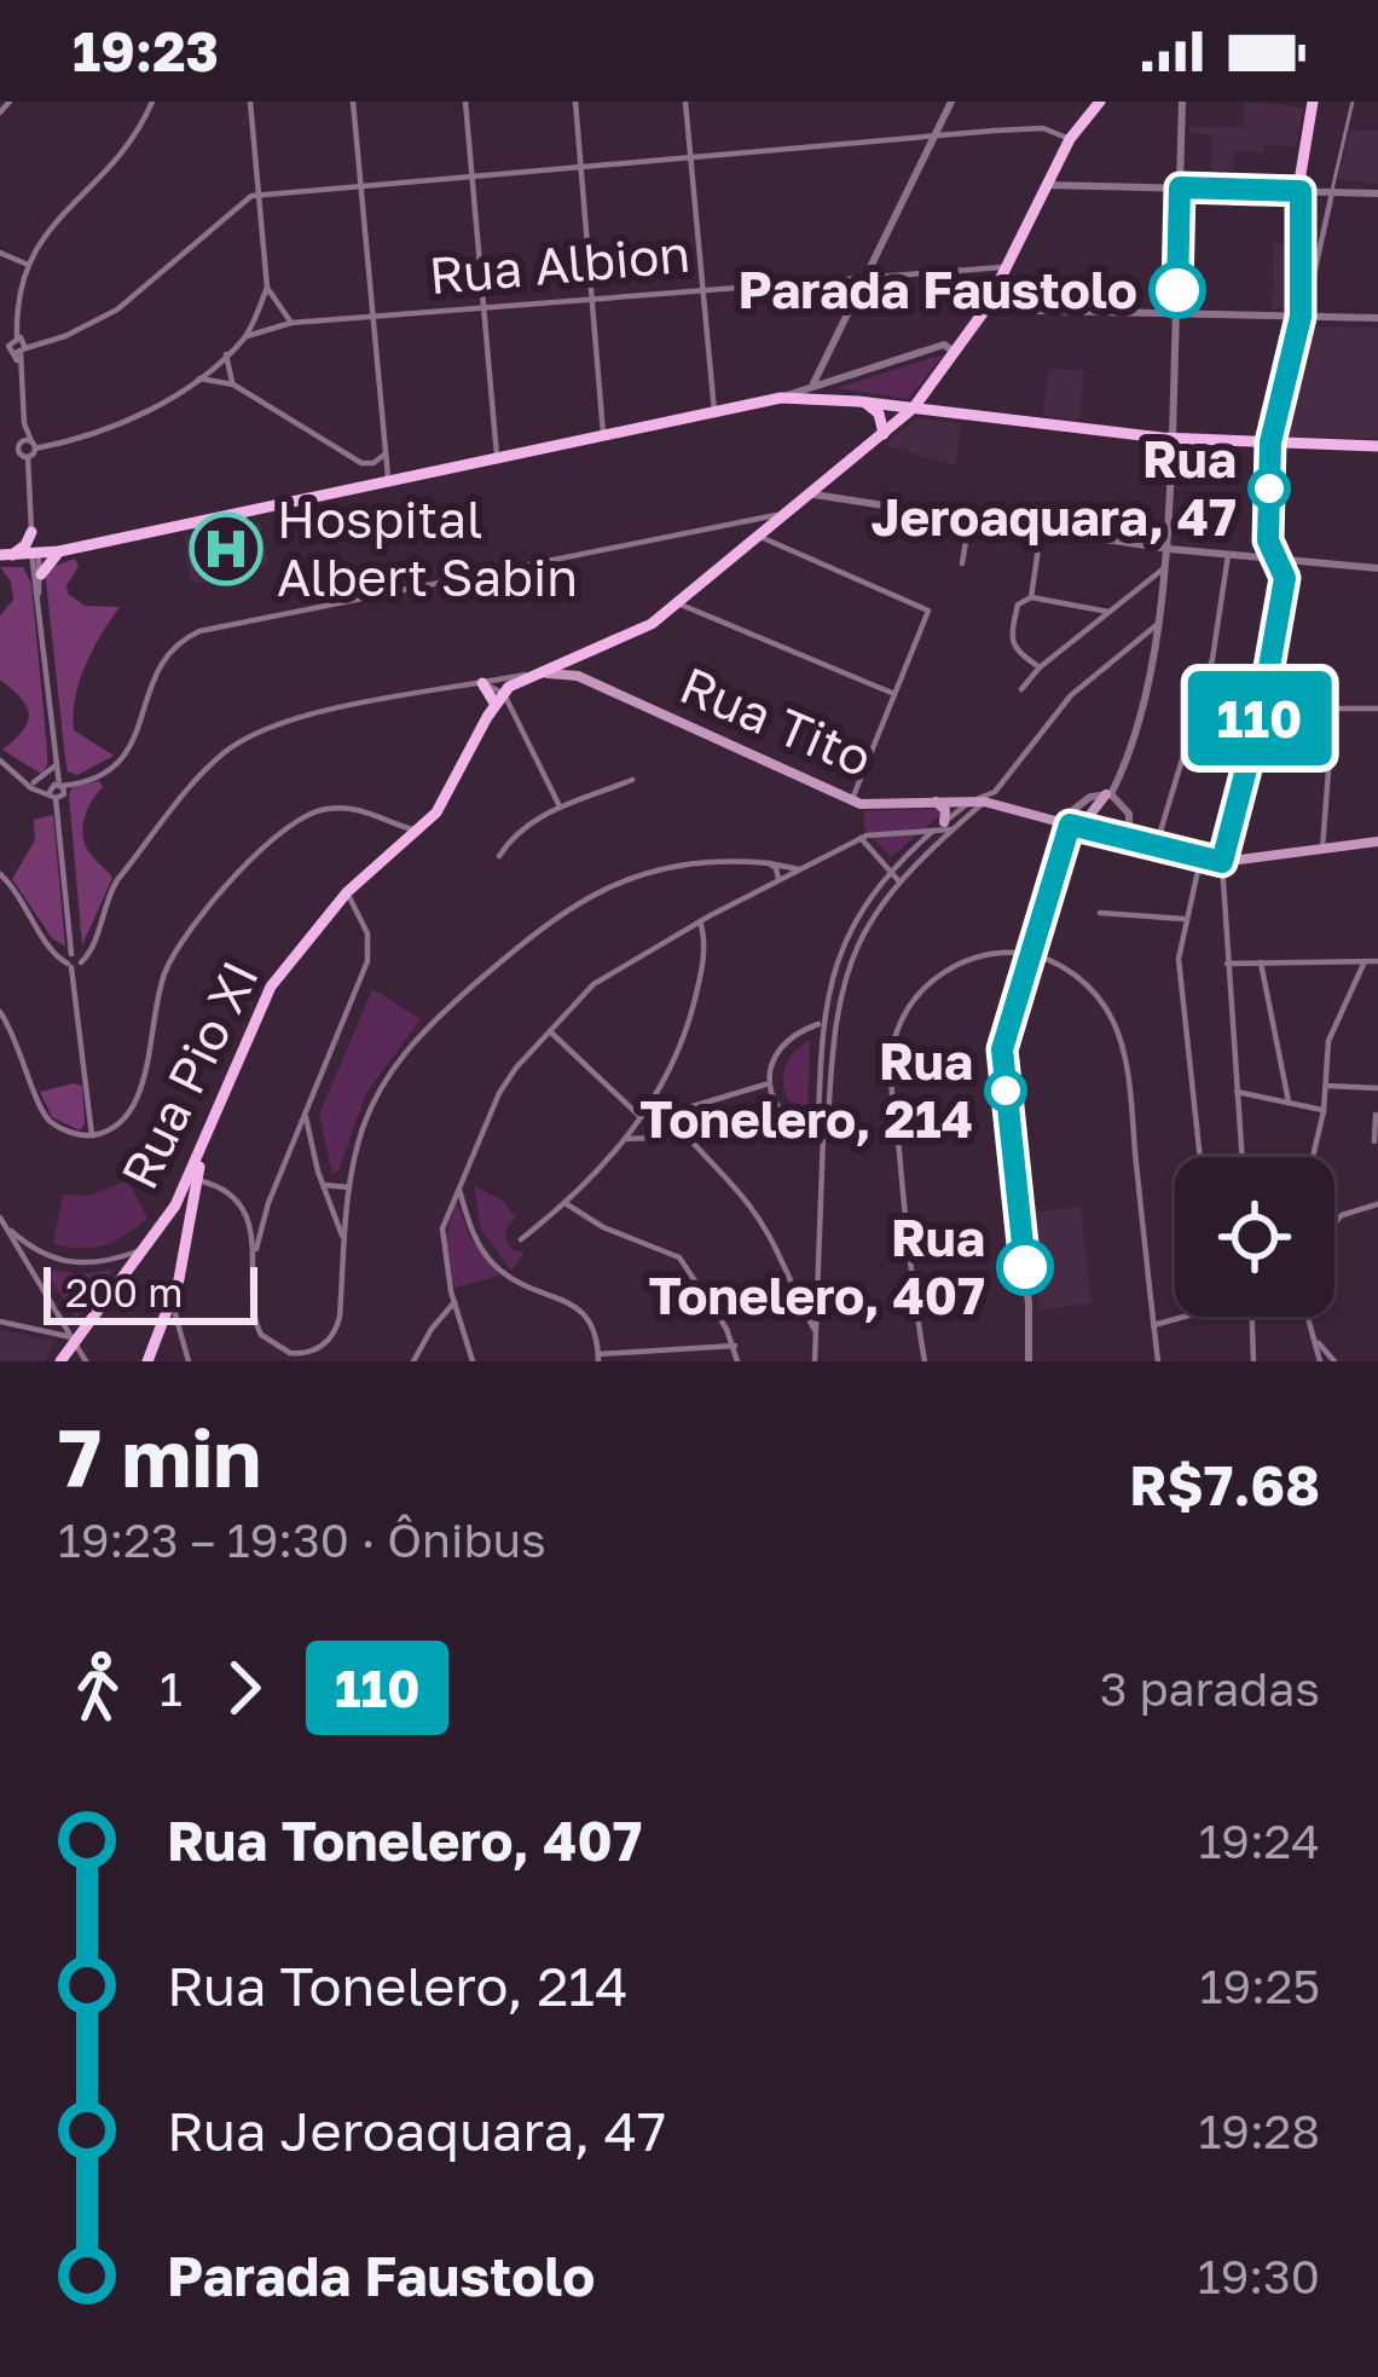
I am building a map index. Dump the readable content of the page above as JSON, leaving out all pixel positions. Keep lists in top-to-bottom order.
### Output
{
  "streets": {
    "main road": ["Rua Tito", "Rua Pio XI"],
    "street": ["Rua Albion"]
  },
  "crossings": [
    ["Rua Albion", "Rua Pio XI"]
  ],
  "places": {
    "other": [
      "Parada Faustolo",
      "Rua Jeroaquara, 47",
      "Rua Tonelero, 214",
      "Rua Tonelero, 407"
    ],
    "hospital": ["Hospital Albert Sabin"]
  },
  "lines": ["bus line 110"],
  "scale_bar": "200 m",
  "page": {
    "status": "19:23",
    "on_map": "110",
    "scale": "200 m",
    "heading": ["7 min", "19:23 – 19:30 · Ônibus", "R$7.68"],
    "legs": ["1", "110", "3 paradas"],
    "list": [
      {
        "name": "Rua Tonelero, 407",
        "value": "19:24"
      },
      {
        "name": "Rua Tonelero, 214",
        "value": "19:25"
      },
      {
        "name": "Rua Jeroaquara, 47",
        "value": "19:28"
      },
      {
        "name": "Parada Faustolo",
        "value": "19:30"
      }
    ]
  }
}
